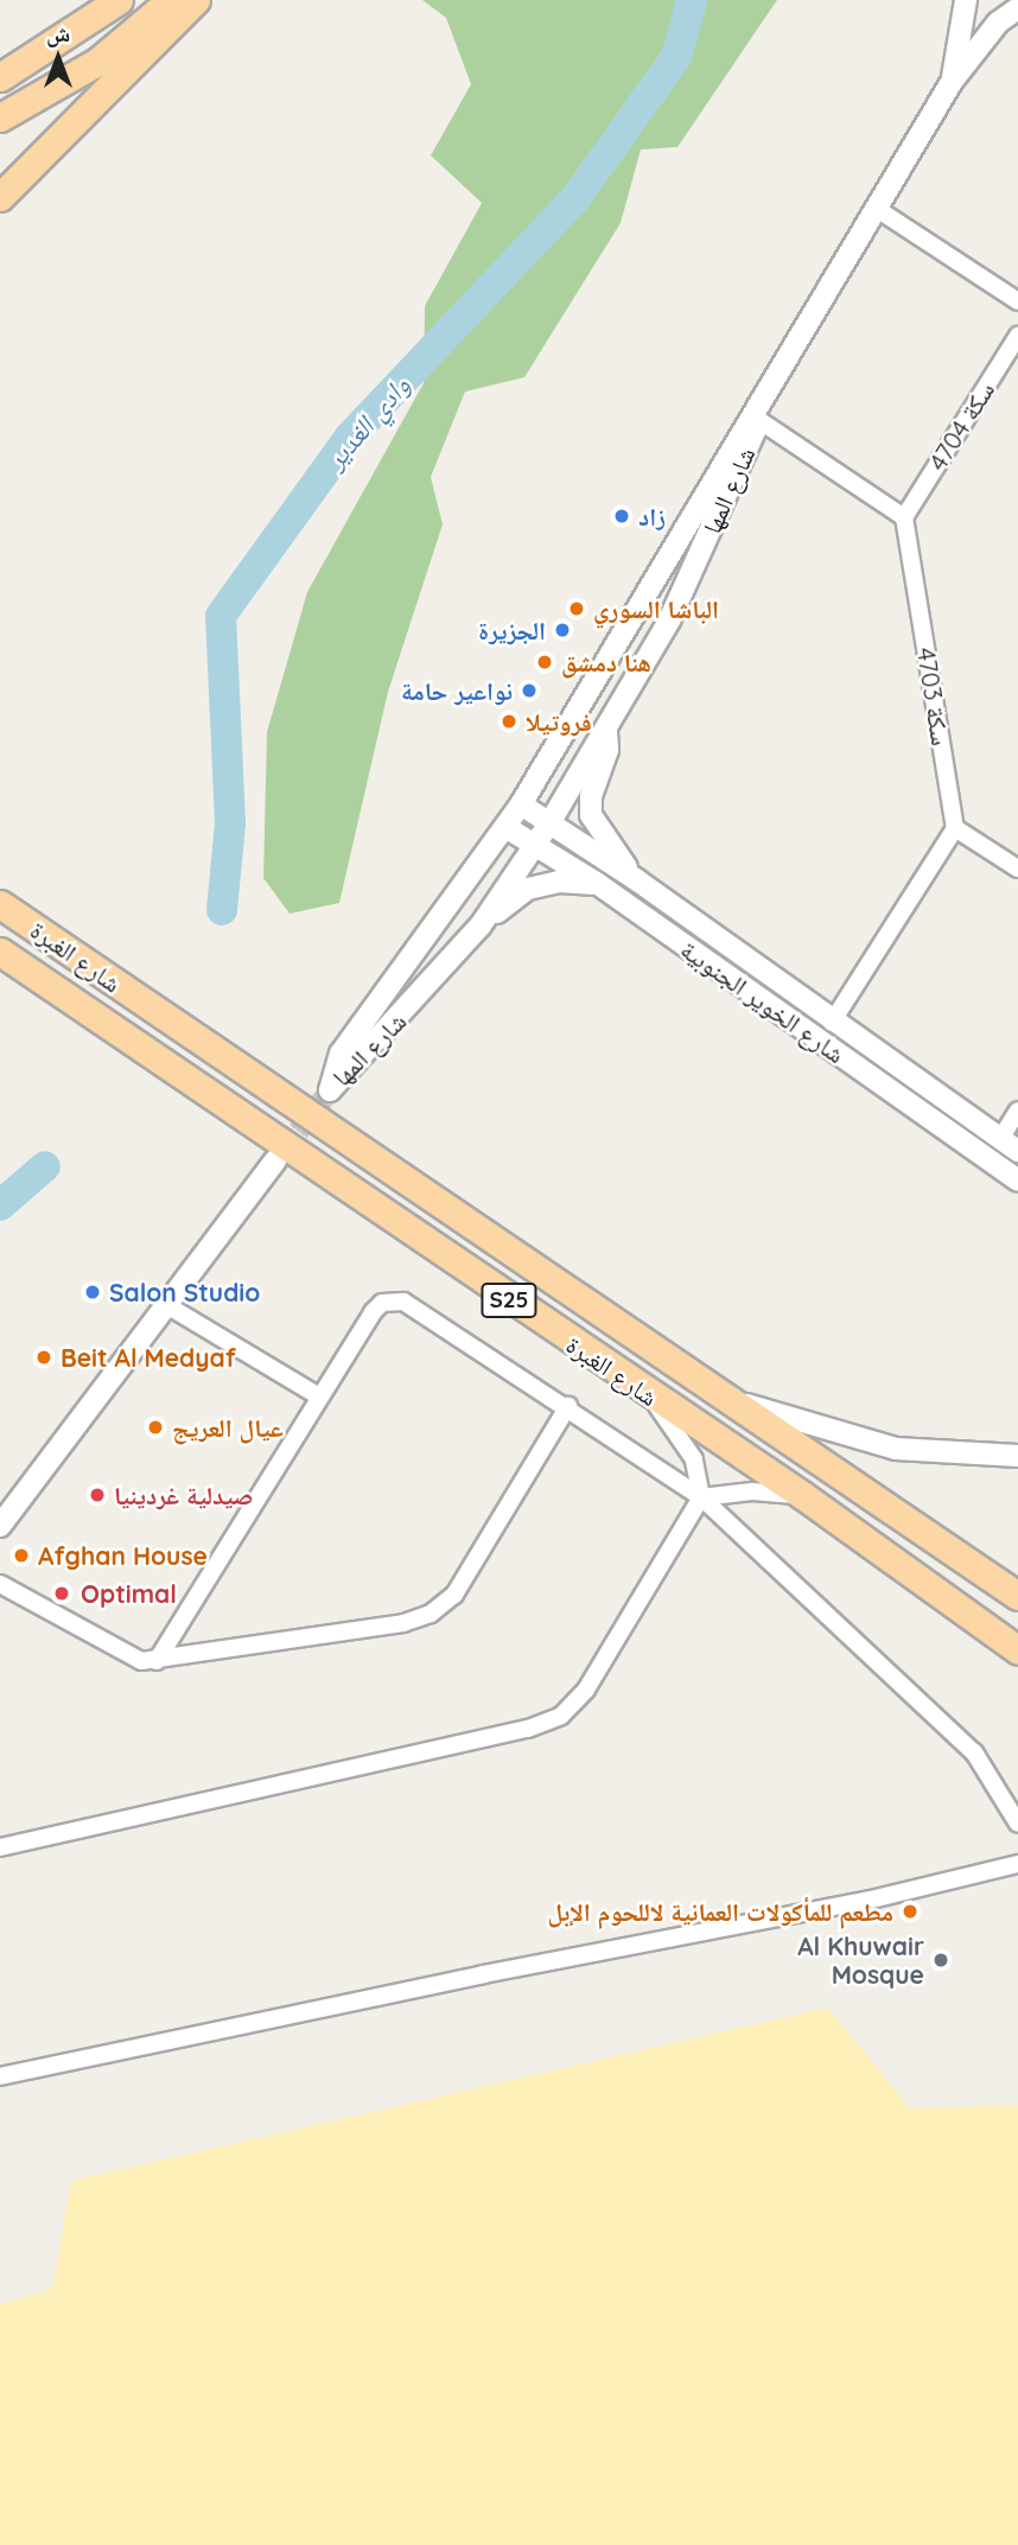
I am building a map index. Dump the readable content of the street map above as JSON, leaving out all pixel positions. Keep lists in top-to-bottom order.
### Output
{
  "streets": {
    "main road": ["شارع الغبرة", "S25"],
    "street": [
      "سكة 4704",
      "شارع المها",
      "4703 سكة",
      "شارع الخوير الجنوبية"
    ]
  },
  "crossings": [
    ["سكة 4704", "4703 سكة"],
    ["شارع المها", "شارع الخوير الجنوبية"]
  ],
  "water": ["وادي الغدير"],
  "places": [
    "زاد",
    "الباشا السوري",
    "الجزيرة",
    "هنا دمشق",
    "نواعير حامة",
    "فروتيلا",
    "Salon Studio",
    "Beit Al Medyaf",
    "عيال العريج",
    "صيدلية غردينيا",
    "Afghan House",
    "Optimal",
    "مطعم للمأكولات العمانية لاللحوم الإبل",
    "Al Khuwair Mosque"
  ],
  "north": "top"
}
